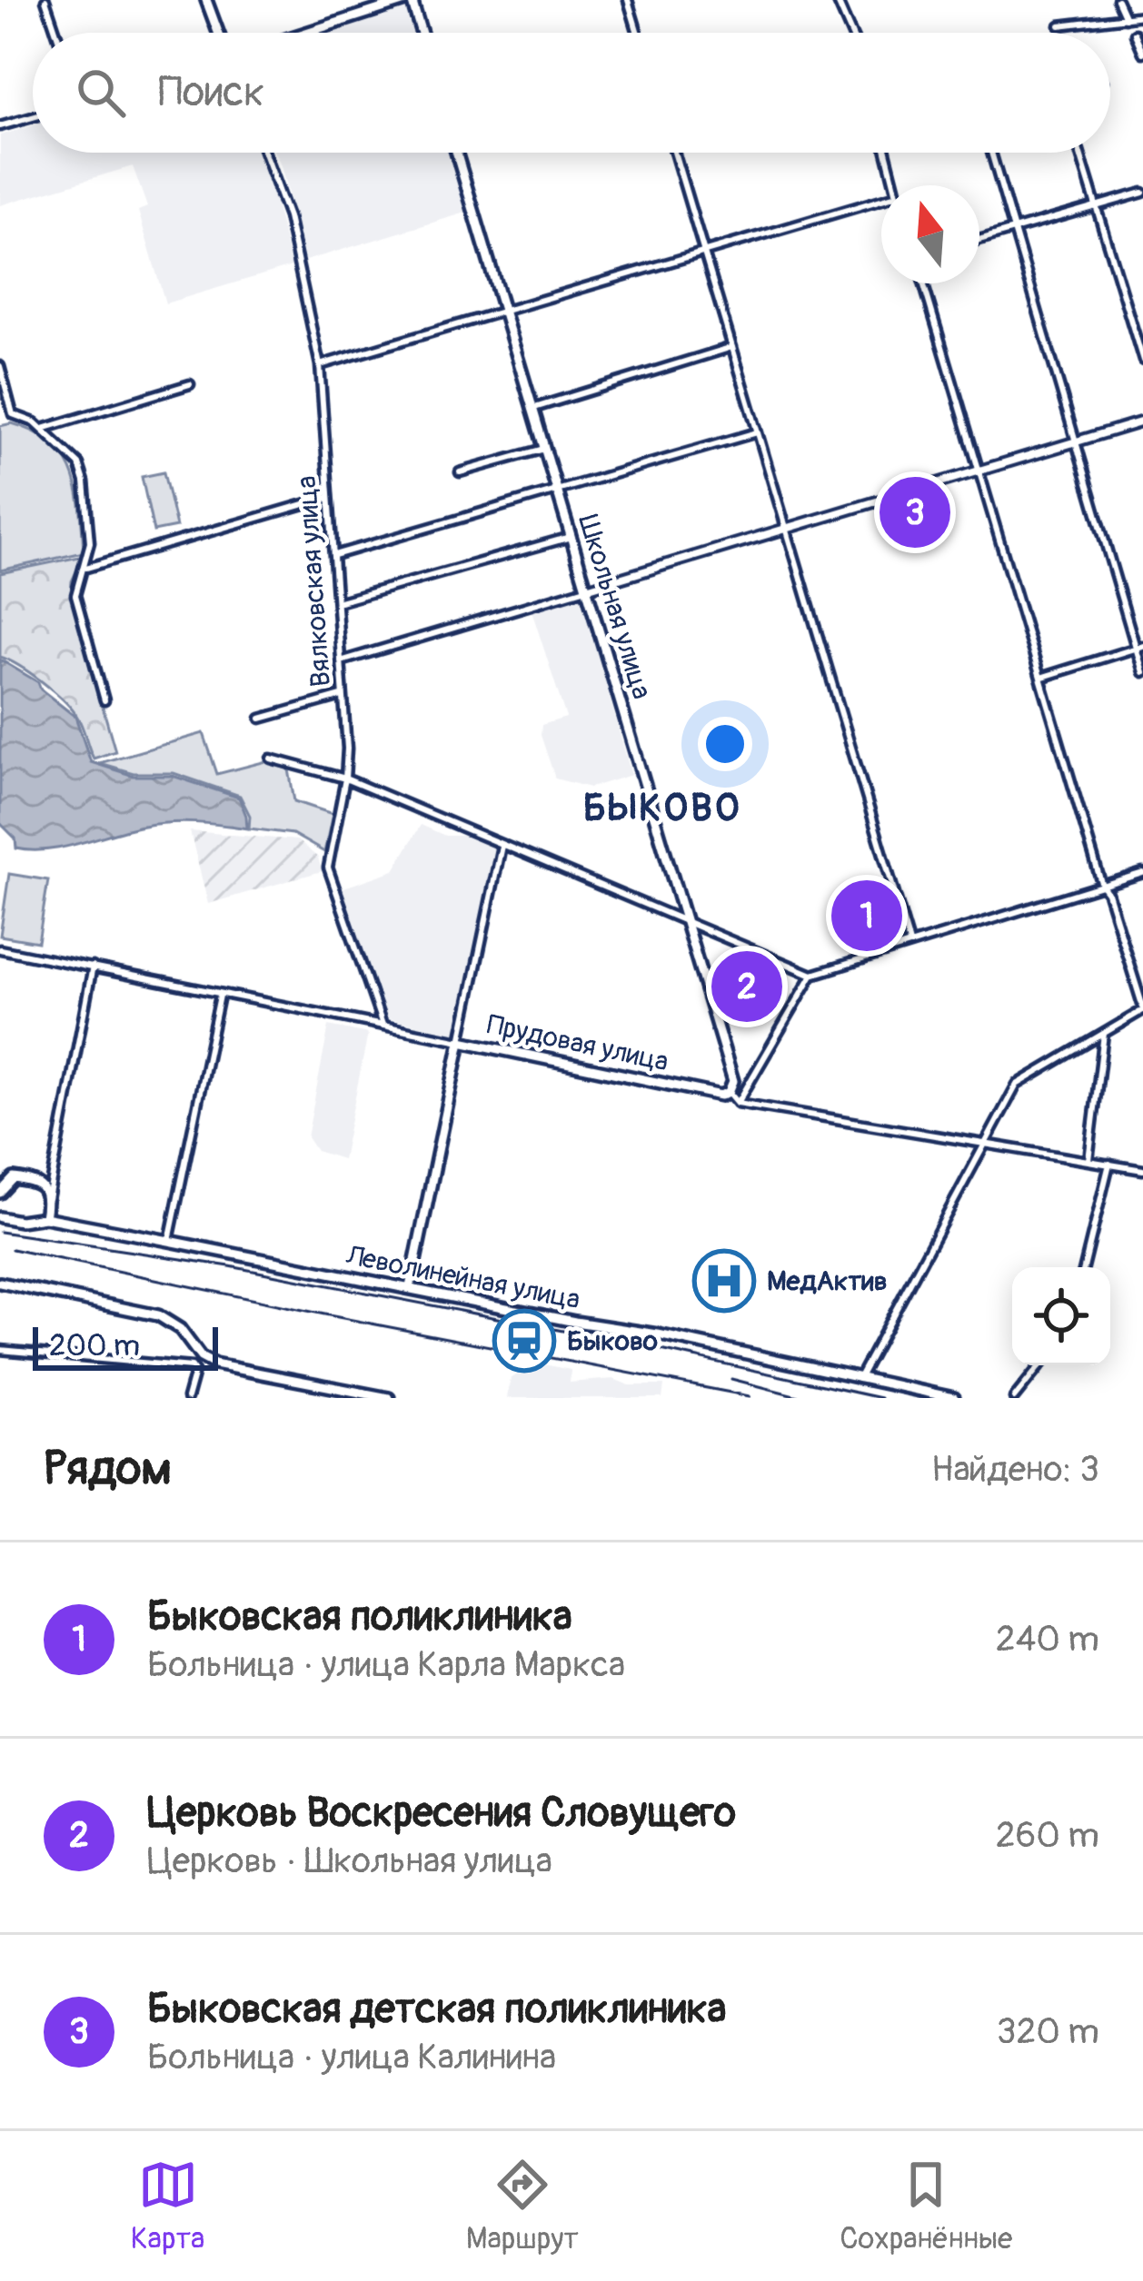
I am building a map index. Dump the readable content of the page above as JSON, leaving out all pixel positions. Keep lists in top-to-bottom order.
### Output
{
  "streets": {
    "main road": ["Школьная улица", "Прудовая улица", "Леволинейная улица"],
    "street": ["Вялковская улица"]
  },
  "crossings": [
    ["Вялковская улица", "Прудовая улица"],
    ["Школьная улица", "Прудовая улица"]
  ],
  "districts": ["БЫКОВО"],
  "places": {
    "hospital": ["МедАктив"],
    "station": ["Быково"]
  },
  "scale_bar": "200 m",
  "north": "top",
  "page": {
    "search": "Поиск",
    "pins": ["3", "1", "2"],
    "scale": "200 m",
    "heading": ["Рядом", "Найдено: 3"],
    "list": [
      {
        "mark": "1",
        "name": "Быковская поликлиника",
        "note": "Больница · улица Карла Маркса",
        "value": "240 m"
      },
      {
        "mark": "2",
        "name": "Церковь Воскресения Словущего",
        "note": "Церковь · Школьная улица",
        "value": "260 m"
      },
      {
        "mark": "3",
        "name": "Быковская детская поликлиника",
        "note": "Больница · улица Калинина",
        "value": "320 m"
      }
    ],
    "nav": ["Карта", "Маршрут", "Сохранённые"]
  }
}
